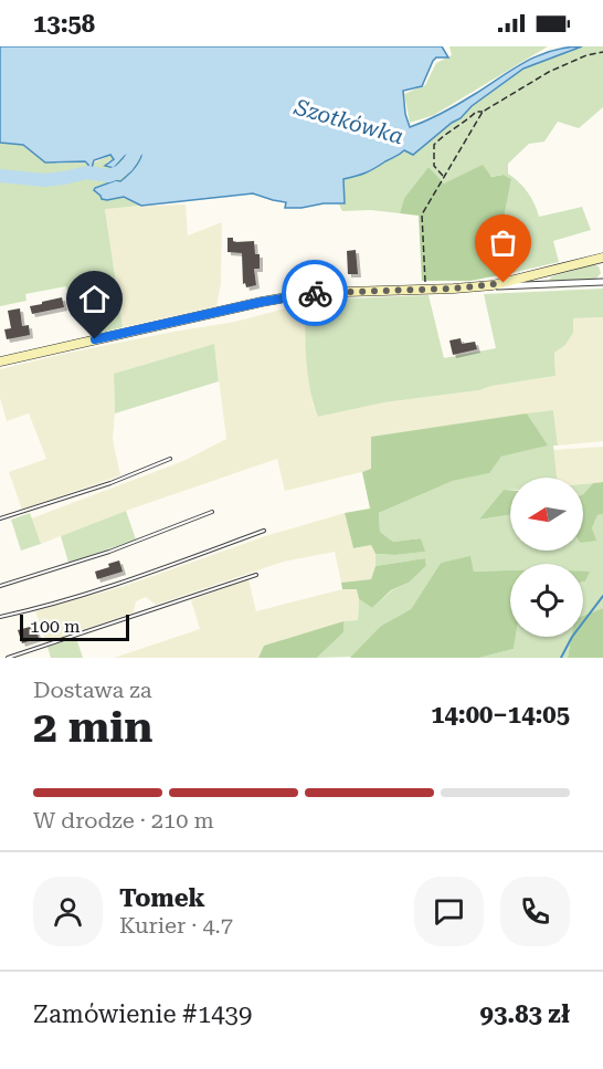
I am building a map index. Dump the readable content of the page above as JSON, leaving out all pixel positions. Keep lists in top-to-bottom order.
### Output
{
  "water": ["Szotkówka"],
  "scale_bar": "100 m",
  "north": "left",
  "page": {
    "status": "13:58",
    "scale": "100 m",
    "heading": ["2 min", "Dostawa za", "14:00–14:05"],
    "panel": [
      "Tomek",
      "Kurier · 4.7",
      "Zamówienie #1439",
      "93.83 zł"
    ],
    "bar": "W drodze · 210 m"
  }
}
